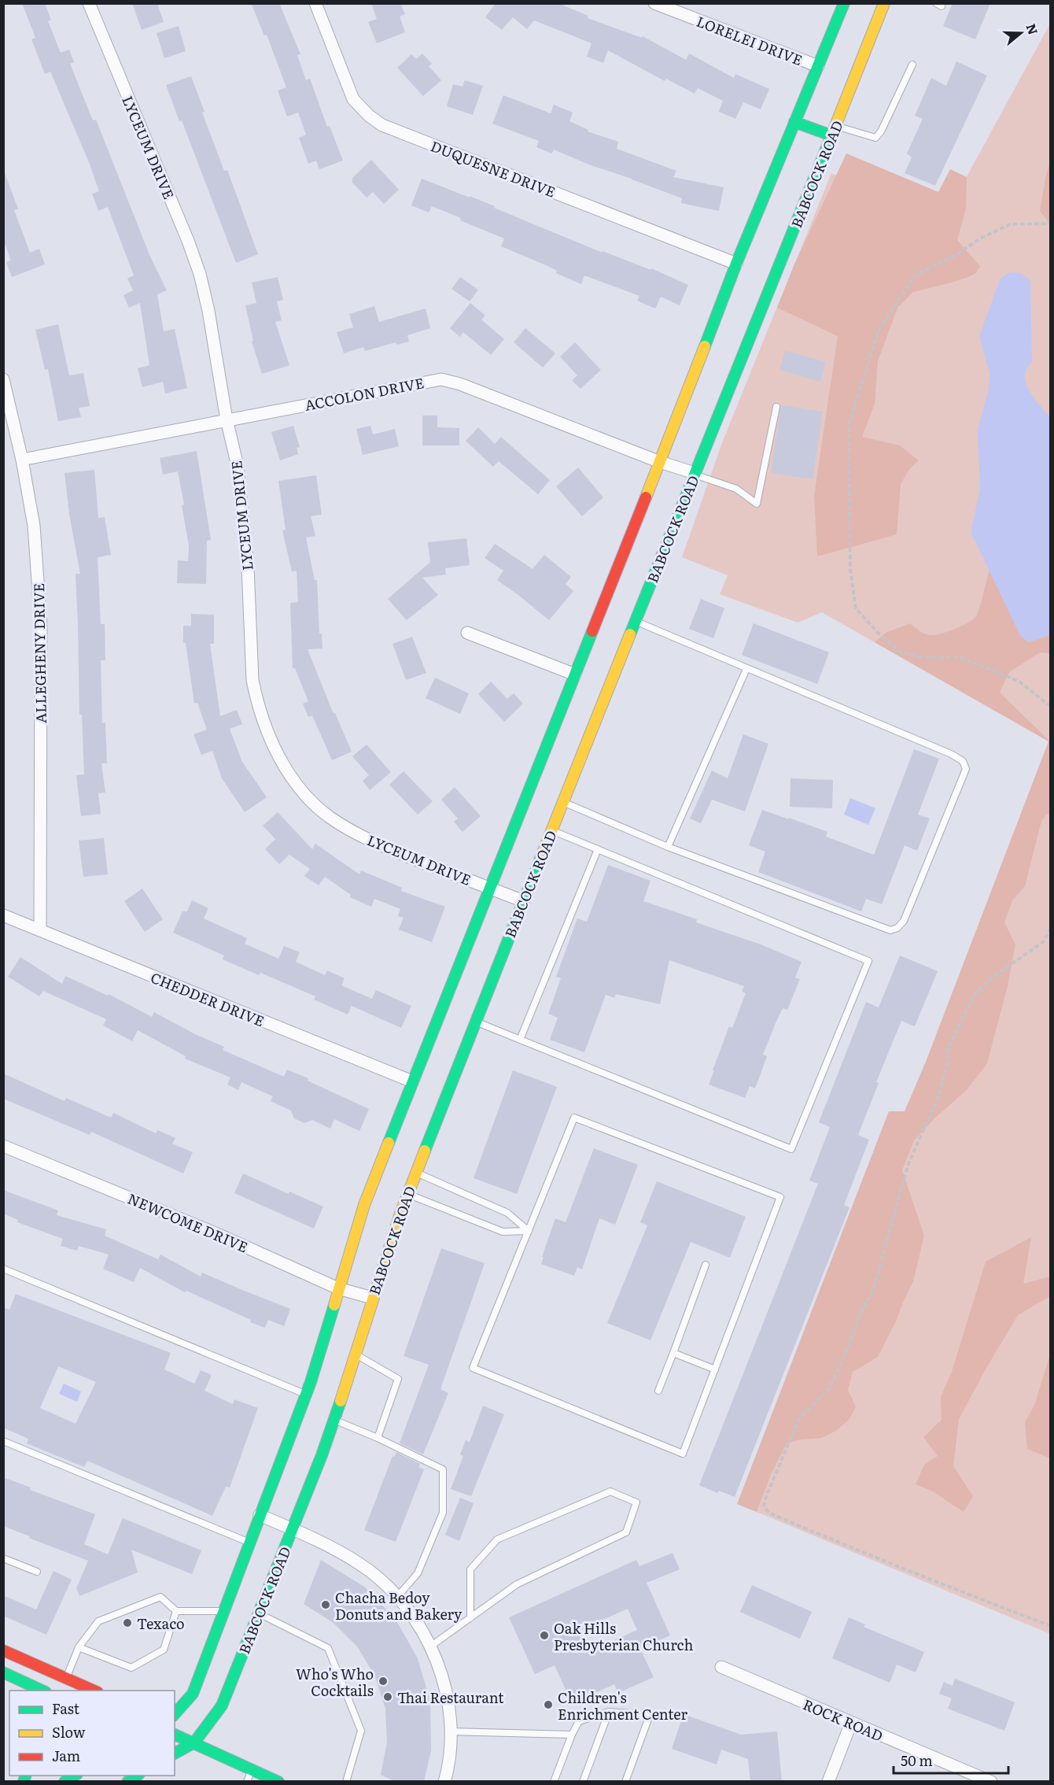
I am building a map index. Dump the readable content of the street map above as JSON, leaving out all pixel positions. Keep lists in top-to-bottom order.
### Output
{
  "streets": {
    "main road": ["BABCOCK ROAD"],
    "street": [
      "LORELEI DRIVE",
      "LYCEUM DRIVE",
      "DUQUESNE DRIVE",
      "ACCOLON DRIVE",
      "ALLEGHENY DRIVE",
      "CHEDDER DRIVE",
      "NEWCOME DRIVE",
      "ROCK ROAD"
    ]
  },
  "crossings": [
    ["LYCEUM DRIVE", "BABCOCK ROAD"],
    ["LYCEUM DRIVE", "ACCOLON DRIVE"],
    ["BABCOCK ROAD", "ACCOLON DRIVE"],
    ["BABCOCK ROAD", "NEWCOME DRIVE"],
    ["ACCOLON DRIVE", "ALLEGHENY DRIVE"],
    ["ALLEGHENY DRIVE", "CHEDDER DRIVE"]
  ],
  "places": [
    "Chacha Bedoy Donuts and Bakery",
    "Texaco",
    "Oak Hills Presbyterian Church",
    "Who's Who Cocktails",
    "Thai Restaurant",
    "Children's Enrichment Center"
  ],
  "legend": ["Fast", "Slow", "Jam"],
  "scale_bar": "50 m",
  "north": "right"
}
